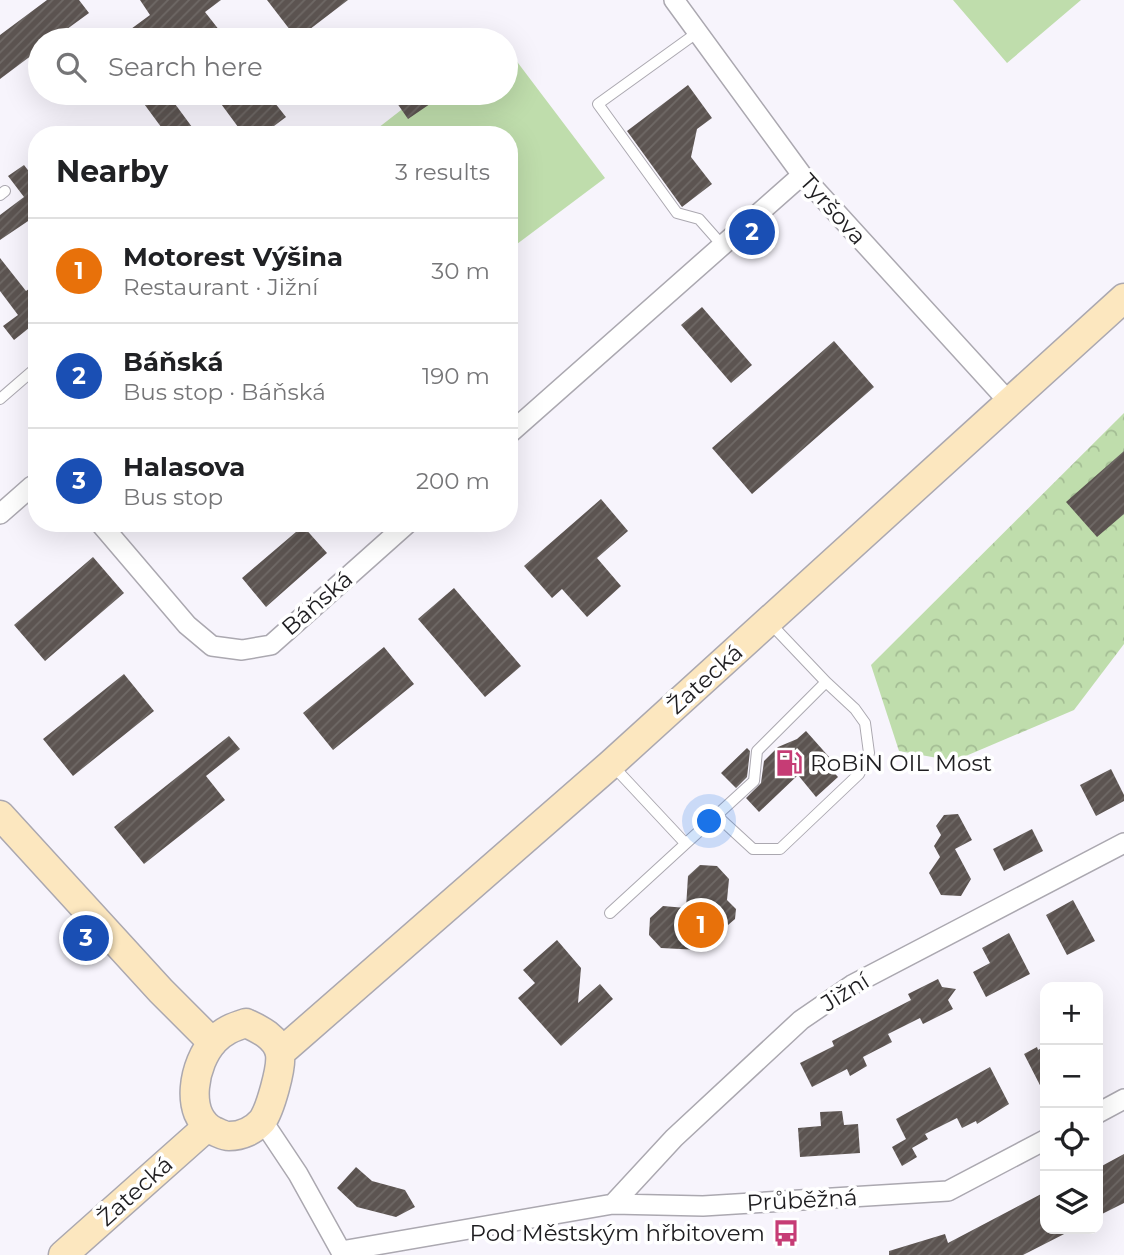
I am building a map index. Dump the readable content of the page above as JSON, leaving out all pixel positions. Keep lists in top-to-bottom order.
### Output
{
  "streets": {
    "street": [
      "Tyršova",
      "Báňská",
      "Žatecká",
      "Jižní",
      "Průběžná"
    ]
  },
  "crossings": [
    ["Tyršova", "Žatecká"],
    ["Jižní", "Průběžná"]
  ],
  "places": {
    "fuel station": ["RoBiN OIL Most"],
    "bus stop": ["Pod Městským hřbitovem"]
  },
  "page": {
    "search": "Search here",
    "heading": ["Nearby", "3 results"],
    "pins": ["2", "1", "3"],
    "list": [
      {
        "mark": "1",
        "name": "Motorest Výšina",
        "note": "Restaurant · Jižní",
        "value": "30 m"
      },
      {
        "mark": "2",
        "name": "Báňská",
        "note": "Bus stop · Báňská",
        "value": "190 m"
      },
      {
        "mark": "3",
        "name": "Halasova",
        "note": "Bus stop",
        "value": "200 m"
      }
    ],
    "map_buttons": ["+", "−"]
  }
}
